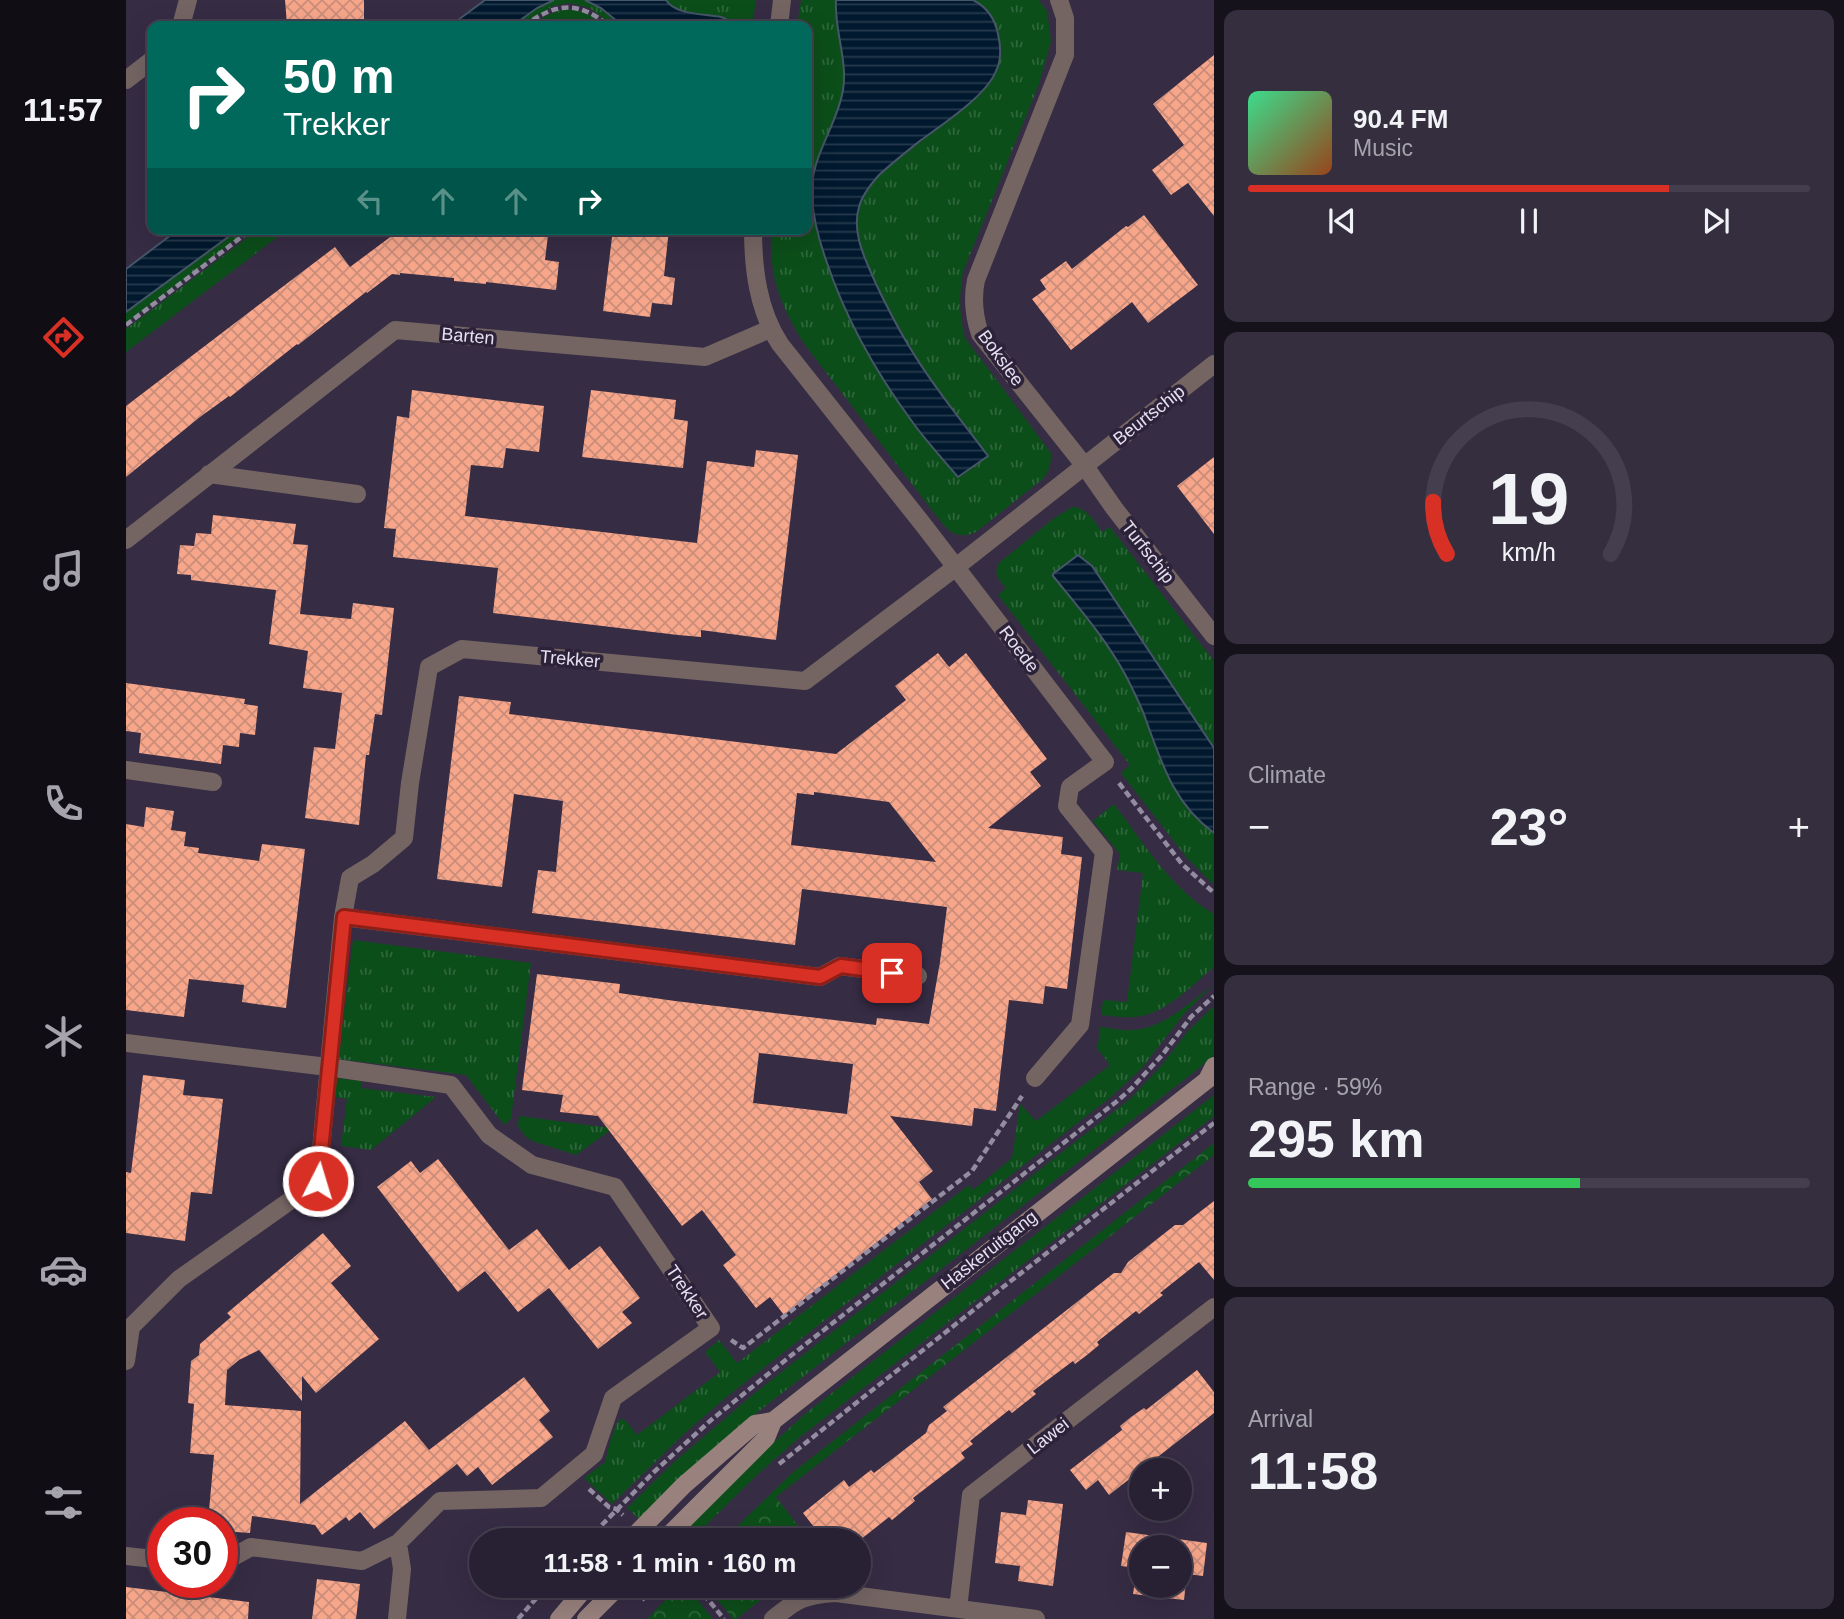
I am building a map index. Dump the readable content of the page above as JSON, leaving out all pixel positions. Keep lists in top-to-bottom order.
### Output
{
  "streets": {
    "main road": ["Haskeruitgang"],
    "street": [
      "Barten",
      "Bokslee",
      "Beurtschip",
      "Turfschip",
      "Roede",
      "Trekker",
      "Lawei"
    ]
  },
  "crossings": [
    ["Barten", "Roede"],
    ["Bokslee", "Beurtschip"],
    ["Bokslee", "Turfschip"],
    ["Beurtschip", "Turfschip"],
    ["Roede", "Trekker"]
  ],
  "page": {
    "tabs": "11:57",
    "turn": ["50 m", "Trekker"],
    "song": ["90.4 FM", "Music"],
    "tile": [
      "Climate",
      ["Range · 59%", "295 km"],
      ["Arrival", "11:58"]
    ],
    "heat": ["−", "23°", "+"],
    "map_buttons": ["+", "−"],
    "limit": "30",
    "trip": "11:58 · 1 min · 160 m",
    "gauge": ["19", "km/h"]
  }
}
